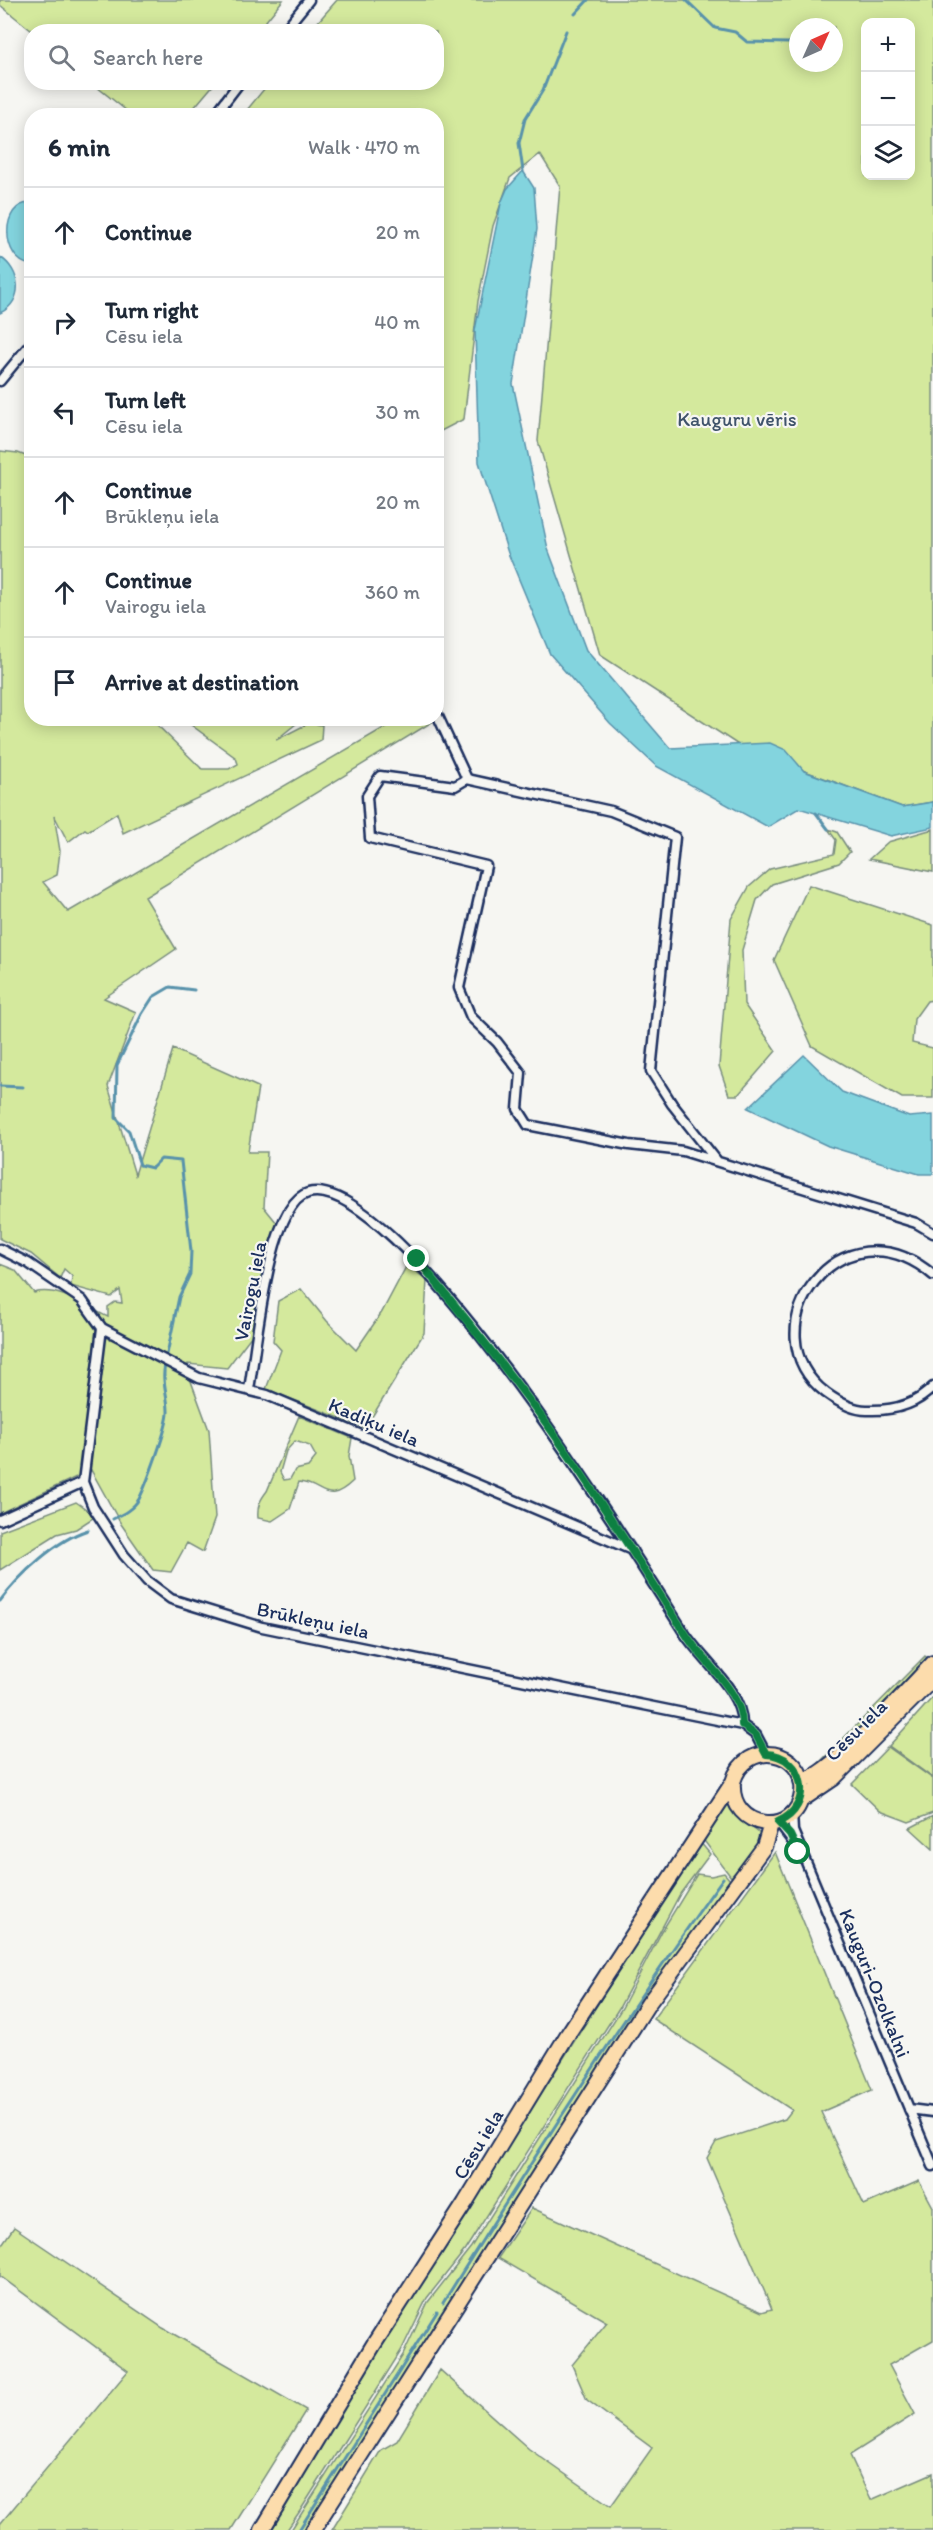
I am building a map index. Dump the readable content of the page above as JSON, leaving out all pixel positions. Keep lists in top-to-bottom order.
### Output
{
  "streets": {
    "main road": ["Cēsu iela"],
    "street": [
      "Vairogu iela",
      "Kadiķu iela",
      "Brūkleņu iela",
      "Kauguri-Ozolkalni"
    ]
  },
  "crossings": [
    ["Vairogu iela", "Kadiķu iela"],
    ["Vairogu iela", "Brūkleņu iela"],
    ["Kadiķu iela", "Brūkleņu iela"]
  ],
  "parks": ["Kauguru vēris"],
  "north": "top right",
  "page": {
    "map_buttons": ["+", "−"],
    "search": "Search here",
    "heading": ["6 min", "Walk · 470 m"],
    "list": [
      ["Continue", "20 m"],
      ["Turn right", "Cēsu iela", "40 m"],
      ["Turn left", "Cēsu iela", "30 m"],
      ["Continue", "Brūkleņu iela", "20 m"],
      ["Continue", "Vairogu iela", "360 m"],
      "Arrive at destination"
    ]
  }
}
